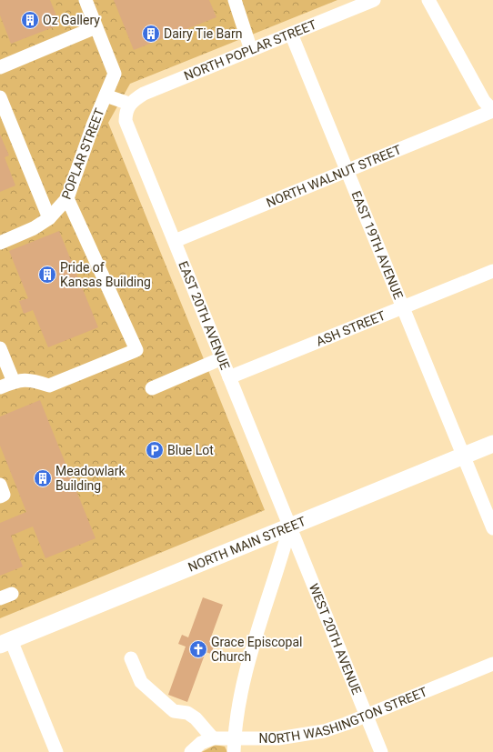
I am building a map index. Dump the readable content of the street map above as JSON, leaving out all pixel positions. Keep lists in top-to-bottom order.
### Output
{
  "streets": {
    "main road": ["NORTH MAIN STREET"],
    "street": [
      "NORTH POPLAR STREET",
      "POPLAR STREET",
      "NORTH WALNUT STREET",
      "EAST 19TH AVENUE",
      "EAST 20TH AVENUE",
      "ASH STREET",
      "WEST 20TH AVENUE",
      "NORTH WASHINGTON STREET"
    ]
  },
  "crossings": [
    ["NORTH POPLAR STREET", "EAST 19TH AVENUE"],
    ["NORTH POPLAR STREET", "EAST 20TH AVENUE"],
    ["NORTH WALNUT STREET", "EAST 19TH AVENUE"],
    ["NORTH WALNUT STREET", "EAST 20TH AVENUE"],
    ["EAST 19TH AVENUE", "ASH STREET"],
    ["EAST 19TH AVENUE", "NORTH MAIN STREET"],
    ["EAST 20TH AVENUE", "ASH STREET"],
    ["EAST 20TH AVENUE", "NORTH MAIN STREET"],
    ["EAST 20TH AVENUE", "WEST 20TH AVENUE"],
    ["NORTH MAIN STREET", "WEST 20TH AVENUE"],
    ["WEST 20TH AVENUE", "NORTH WASHINGTON STREET"]
  ],
  "places": {
    "building": [
      "Oz Gallery",
      "Dairy Tie Barn",
      "Pride of Kansas Building",
      "Meadowlark Building"
    ],
    "parking": ["Blue Lot"],
    "church": ["Grace Episcopal Church"]
  }
}
